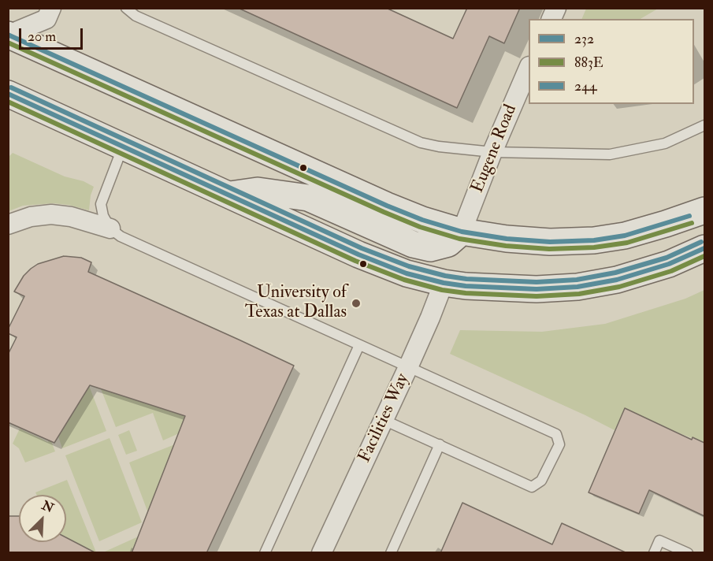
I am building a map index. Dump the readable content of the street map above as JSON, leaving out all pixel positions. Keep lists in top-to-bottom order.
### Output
{
  "streets": {
    "street": ["Eugene Road", "Facilities Way"]
  },
  "places": ["University of Texas at Dallas"],
  "lines": ["transit line 232", "transit line 883E", "transit line 244"],
  "legend": ["232", "883E", "244"],
  "scale_bar": "20 m",
  "north": "top right"
}
